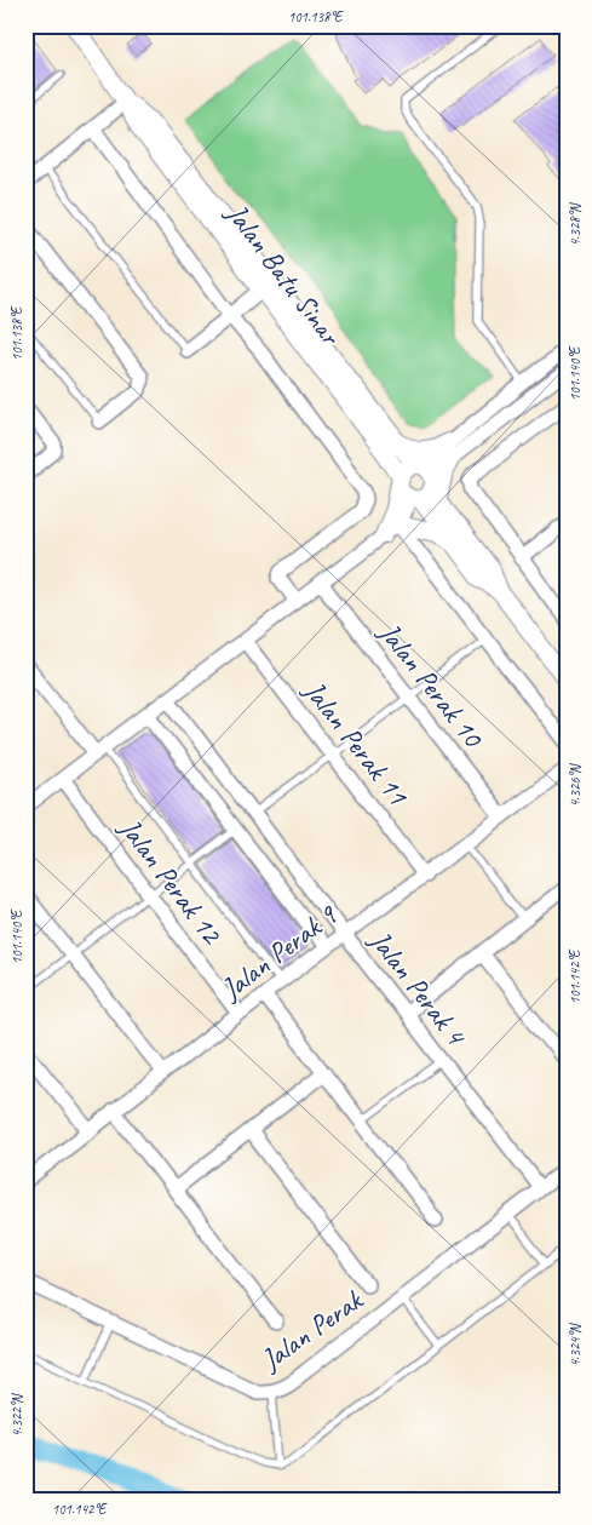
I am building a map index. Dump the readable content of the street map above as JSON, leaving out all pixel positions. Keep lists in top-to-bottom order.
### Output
{
  "streets": {
    "street": [
      "Jalan Batu Sinar",
      "Jalan Perak 10",
      "Jalan Perak 11",
      "Jalan Perak 12",
      "Jalan Perak 9",
      "Jalan Perak 4",
      "Jalan Perak"
    ]
  },
  "crossings": [
    ["Jalan Perak 10", "Jalan Perak 9"],
    ["Jalan Perak 11", "Jalan Perak 9"],
    ["Jalan Perak 12", "Jalan Perak 9"],
    ["Jalan Perak 9", "Jalan Perak 4"],
    ["Jalan Perak 4", "Jalan Perak"]
  ],
  "coordinates": [
    "101.138°E",
    "4.328°N",
    "101.140°E",
    "4.326°N",
    "101.142°E",
    "4.324°N",
    "4.322°N"
  ]
}
